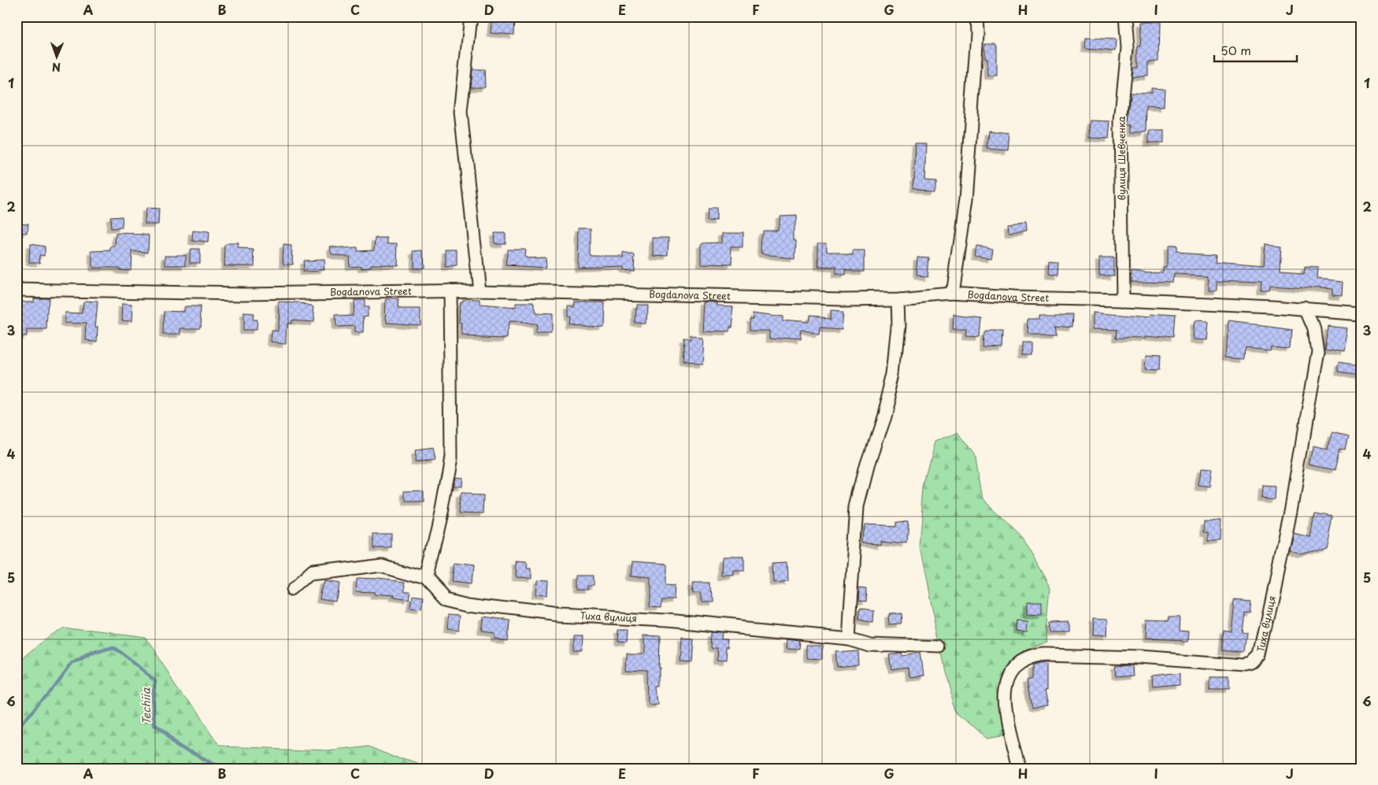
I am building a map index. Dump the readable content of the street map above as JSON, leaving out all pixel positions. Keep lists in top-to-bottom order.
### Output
{
  "streets": {
    "street": ["вулиця Шевченка", "Bogdanova Street", "Тиха вулиця"]
  },
  "crossings": [
    ["вулиця Шевченка", "Bogdanova Street"],
    ["Bogdanova Street", "Тиха вулиця"]
  ],
  "water": ["Techiia"],
  "scale_bar": "50 m",
  "north": "bottom",
  "grid": {
    "columns": [
      "A",
      "B",
      "C",
      "D",
      "E",
      "F",
      "G",
      "H",
      "I",
      "J"
    ],
    "rows": [
      "1",
      "2",
      "3",
      "4",
      "5",
      "6"
    ]
  }
}
